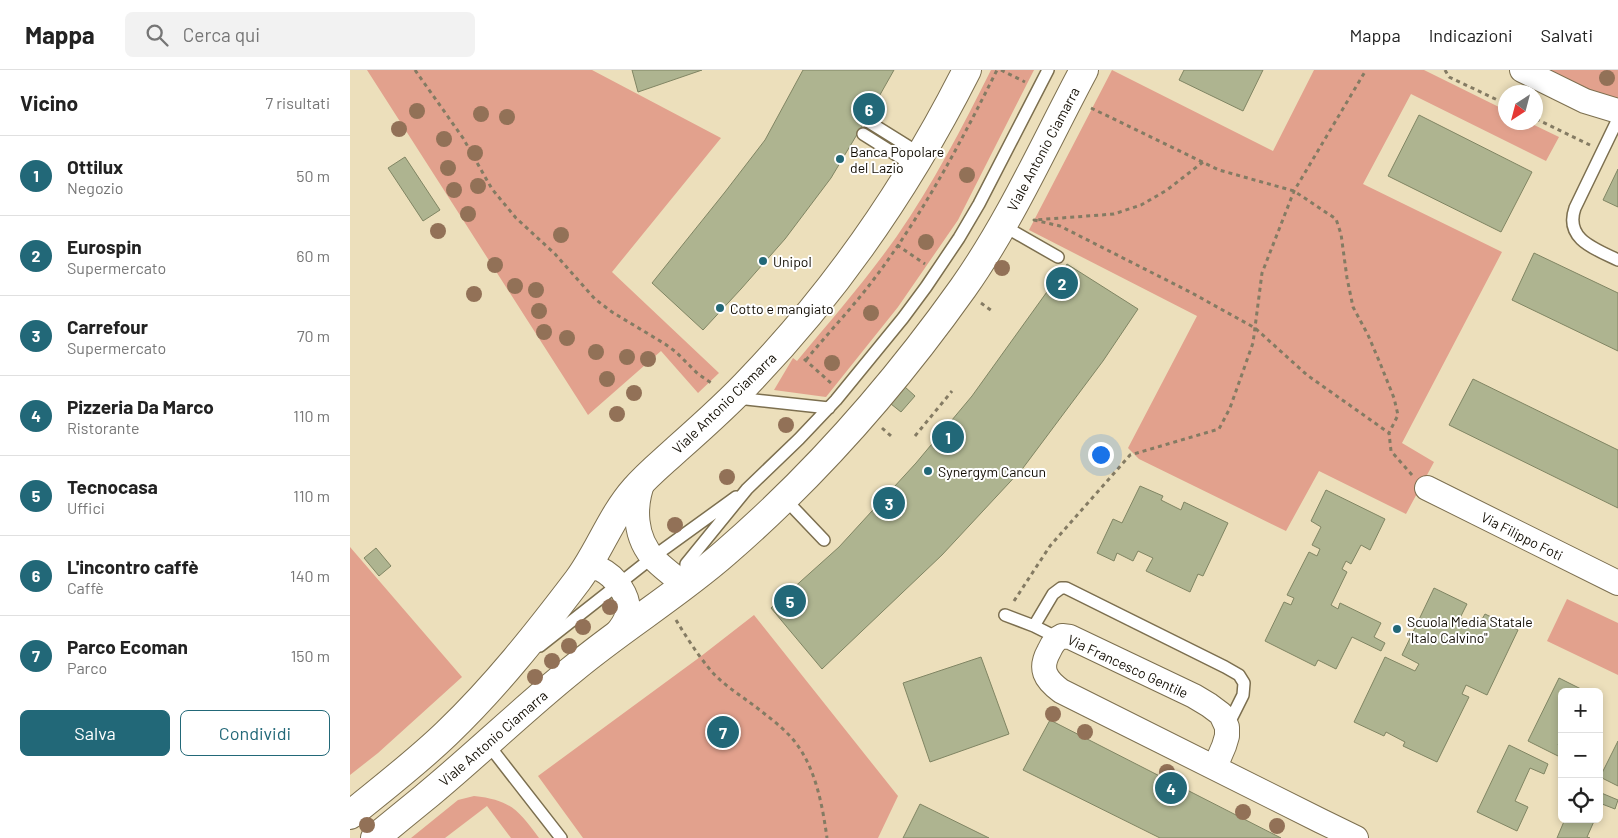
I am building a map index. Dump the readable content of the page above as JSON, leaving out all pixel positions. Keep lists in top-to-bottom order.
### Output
{
  "streets": {
    "street": ["Viale Antonio Ciamarra", "Via Filippo Foti", "Via Francesco Gentile"]
  },
  "places": [
    "Banca Popolare del Lazio",
    "Unipol",
    "Cotto e mangiato",
    "Synergym Cancun",
    "Scuola Media Statale \"Italo Calvino\""
  ],
  "north": "bottom left",
  "page": {
    "header": "Mappa",
    "search": "Cerca qui",
    "nav": ["Mappa", "Indicazioni", "Salvati"],
    "heading": ["Vicino", "7 risultati"],
    "pins": [
      "6",
      "2",
      "1",
      "3",
      "5",
      "7",
      "4"
    ],
    "list": [
      {
        "mark": "1",
        "name": "Ottilux",
        "note": "Negozio",
        "value": "50 m"
      },
      {
        "mark": "2",
        "name": "Eurospin",
        "note": "Supermercato",
        "value": "60 m"
      },
      {
        "mark": "3",
        "name": "Carrefour",
        "note": "Supermercato",
        "value": "70 m"
      },
      {
        "mark": "4",
        "name": "Pizzeria Da Marco",
        "note": "Ristorante",
        "value": "110 m"
      },
      {
        "mark": "5",
        "name": "Tecnocasa",
        "note": "Uffici",
        "value": "110 m"
      },
      {
        "mark": "6",
        "name": "L'incontro caffè",
        "note": "Caffè",
        "value": "140 m"
      },
      {
        "mark": "7",
        "name": "Parco Ecoman",
        "note": "Parco",
        "value": "150 m"
      }
    ],
    "map_buttons": ["+", "−"],
    "buttons": ["Salva", "Condividi"]
  }
}
